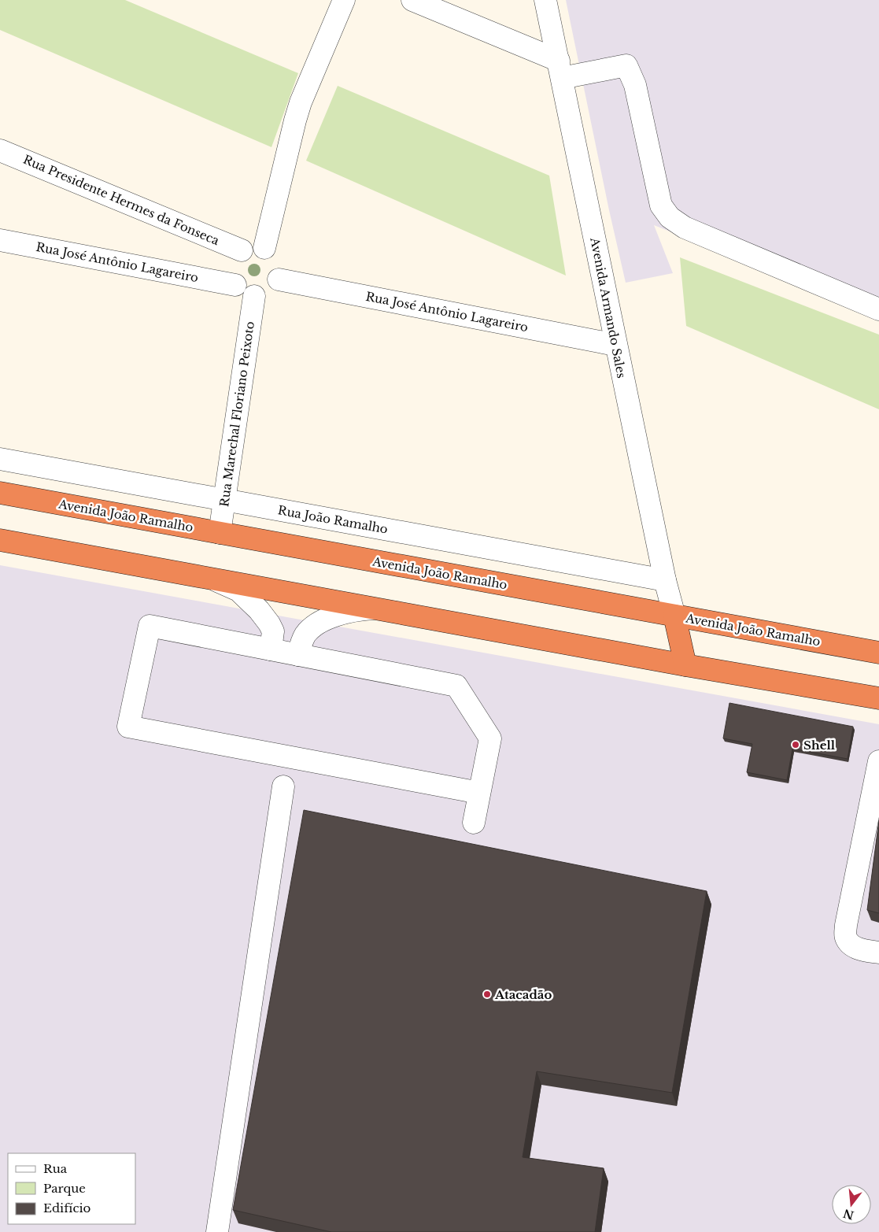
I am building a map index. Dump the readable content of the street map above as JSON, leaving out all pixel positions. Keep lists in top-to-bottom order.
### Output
{
  "streets": {
    "highway": ["Avenida João Ramalho"],
    "street": [
      "Rua Presidente Hermes da Fonseca",
      "Rua José Antônio Lagareiro",
      "Avenida Armando Sales",
      "Rua Marechal Floriano Peixoto",
      "Rua João Ramalho"
    ]
  },
  "crossings": [
    ["Rua Presidente Hermes da Fonseca", "Rua José Antônio Lagareiro"],
    ["Rua Presidente Hermes da Fonseca", "Rua Marechal Floriano Peixoto"],
    ["Rua José Antônio Lagareiro", "Avenida Armando Sales"],
    ["Rua José Antônio Lagareiro", "Rua Marechal Floriano Peixoto"],
    ["Avenida Armando Sales", "Avenida João Ramalho"],
    ["Avenida Armando Sales", "Rua João Ramalho"],
    ["Rua Marechal Floriano Peixoto", "Avenida João Ramalho"],
    ["Rua Marechal Floriano Peixoto", "Rua João Ramalho"]
  ],
  "places": ["Shell", "Atacadão"],
  "legend": ["Rua", "Parque", "Edifício"],
  "north": "bottom"
}
